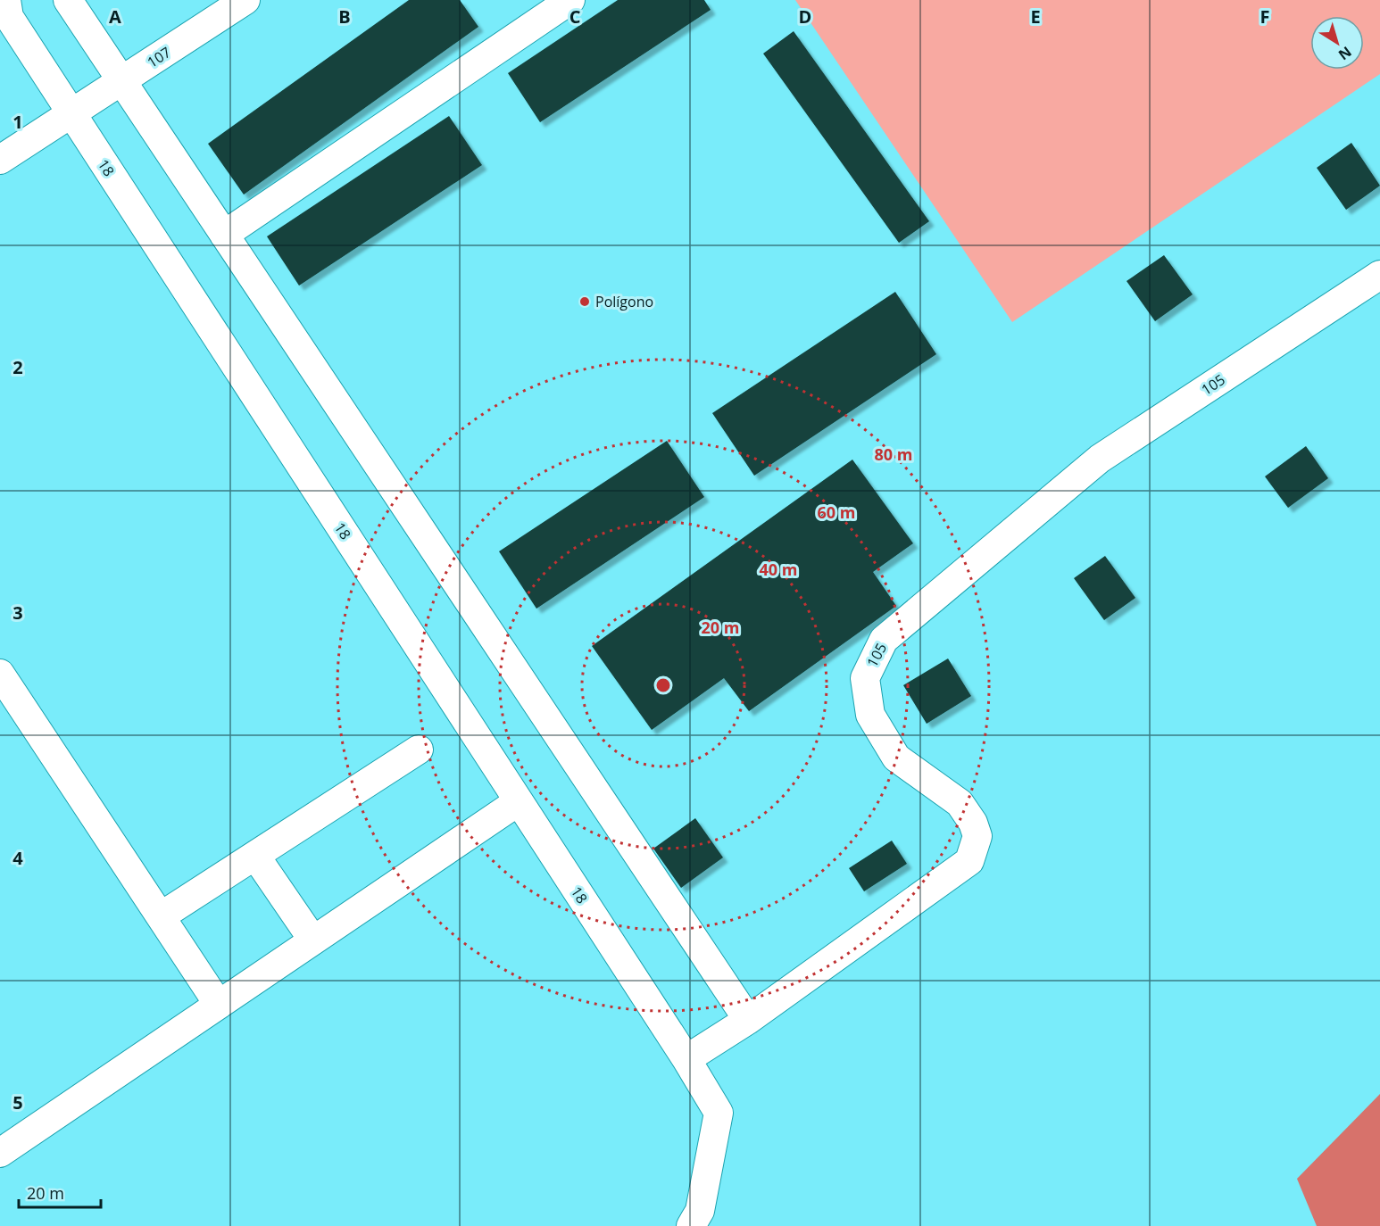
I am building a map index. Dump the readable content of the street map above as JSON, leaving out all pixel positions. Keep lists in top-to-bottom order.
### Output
{
  "streets": {
    "street": ["107", "18", "105"]
  },
  "crossings": [
    ["107", "18"],
    ["18", "105"]
  ],
  "places": ["Polígono"],
  "scale_bar": "20 m",
  "north": "bottom right",
  "grid": {
    "columns": [
      "A",
      "B",
      "C",
      "D",
      "E",
      "F"
    ],
    "rows": [
      "1",
      "2",
      "3",
      "4",
      "5"
    ]
  },
  "rings": [
    "80 m",
    "60 m",
    "40 m",
    "20 m"
  ]
}
